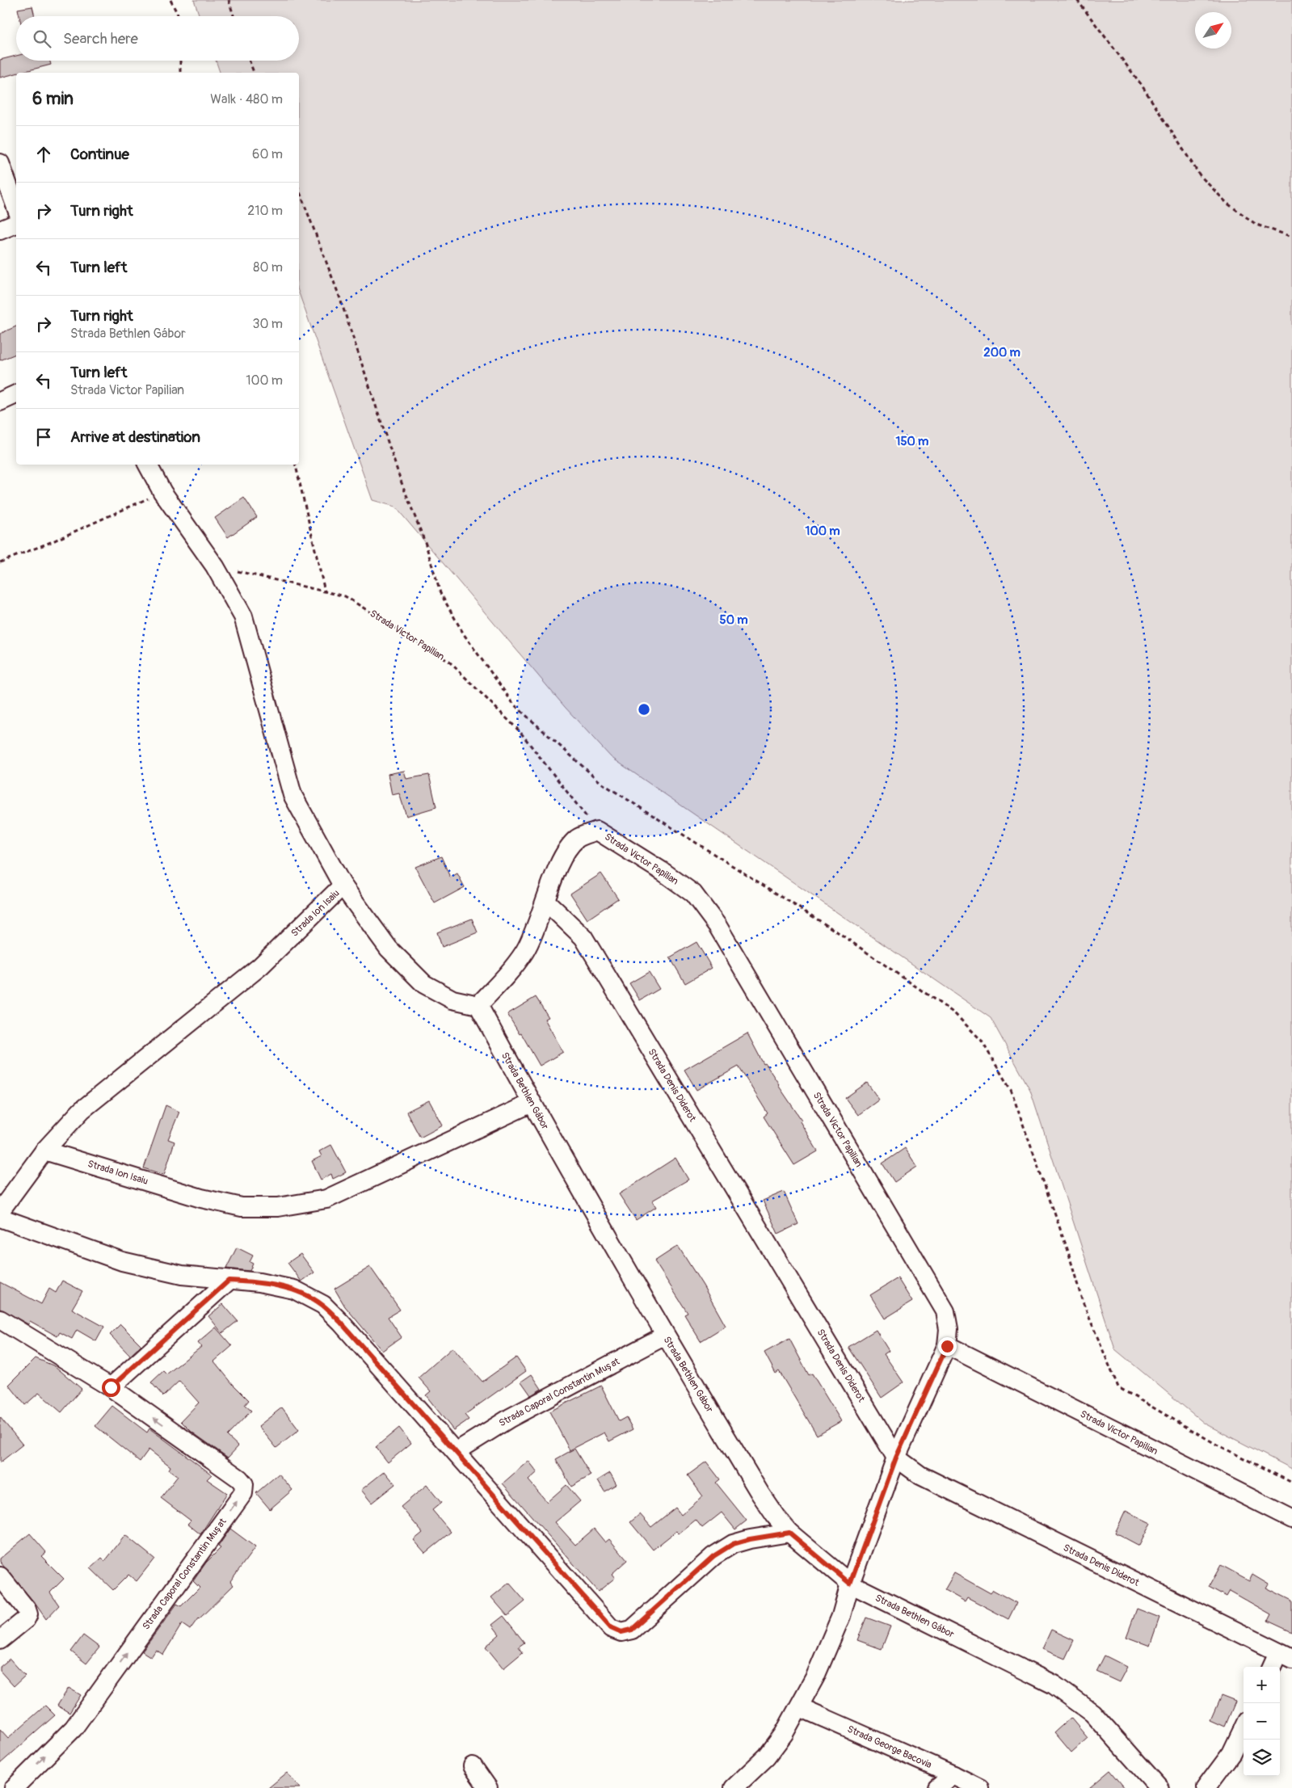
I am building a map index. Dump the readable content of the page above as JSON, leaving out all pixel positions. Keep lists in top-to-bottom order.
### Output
{
  "streets": {
    "street": [
      "Strada Victor Papilian",
      "Strada Ion Isaiu",
      "Strada Denis Diderot",
      "Strada Bethlen Gábor",
      "Strada Caporal Constantin Mușat",
      "Strada George Bacovia"
    ]
  },
  "crossings": [
    ["Strada Victor Papilian", "Strada Ion Isaiu"],
    ["Strada Victor Papilian", "Strada Denis Diderot"],
    ["Strada Victor Papilian", "Strada Bethlen Gábor"],
    ["Strada Victor Papilian", "Strada George Bacovia"],
    ["Strada Ion Isaiu", "Strada Bethlen Gábor"],
    ["Strada Bethlen Gábor", "Strada Caporal Constantin Mușat"]
  ],
  "north": "top right",
  "page": {
    "search": "Search here",
    "heading": ["6 min", "Walk · 480 m"],
    "list": [
      ["Continue", "60 m"],
      ["Turn right", "210 m"],
      ["Turn left", "80 m"],
      ["Turn right", "Strada Bethlen Gábor", "30 m"],
      ["Turn left", "Strada Victor Papilian", "100 m"],
      "Arrive at destination"
    ],
    "map_buttons": ["+", "−"]
  },
  "rings": [
    "200 m",
    "150 m",
    "100 m",
    "50 m"
  ]
}
